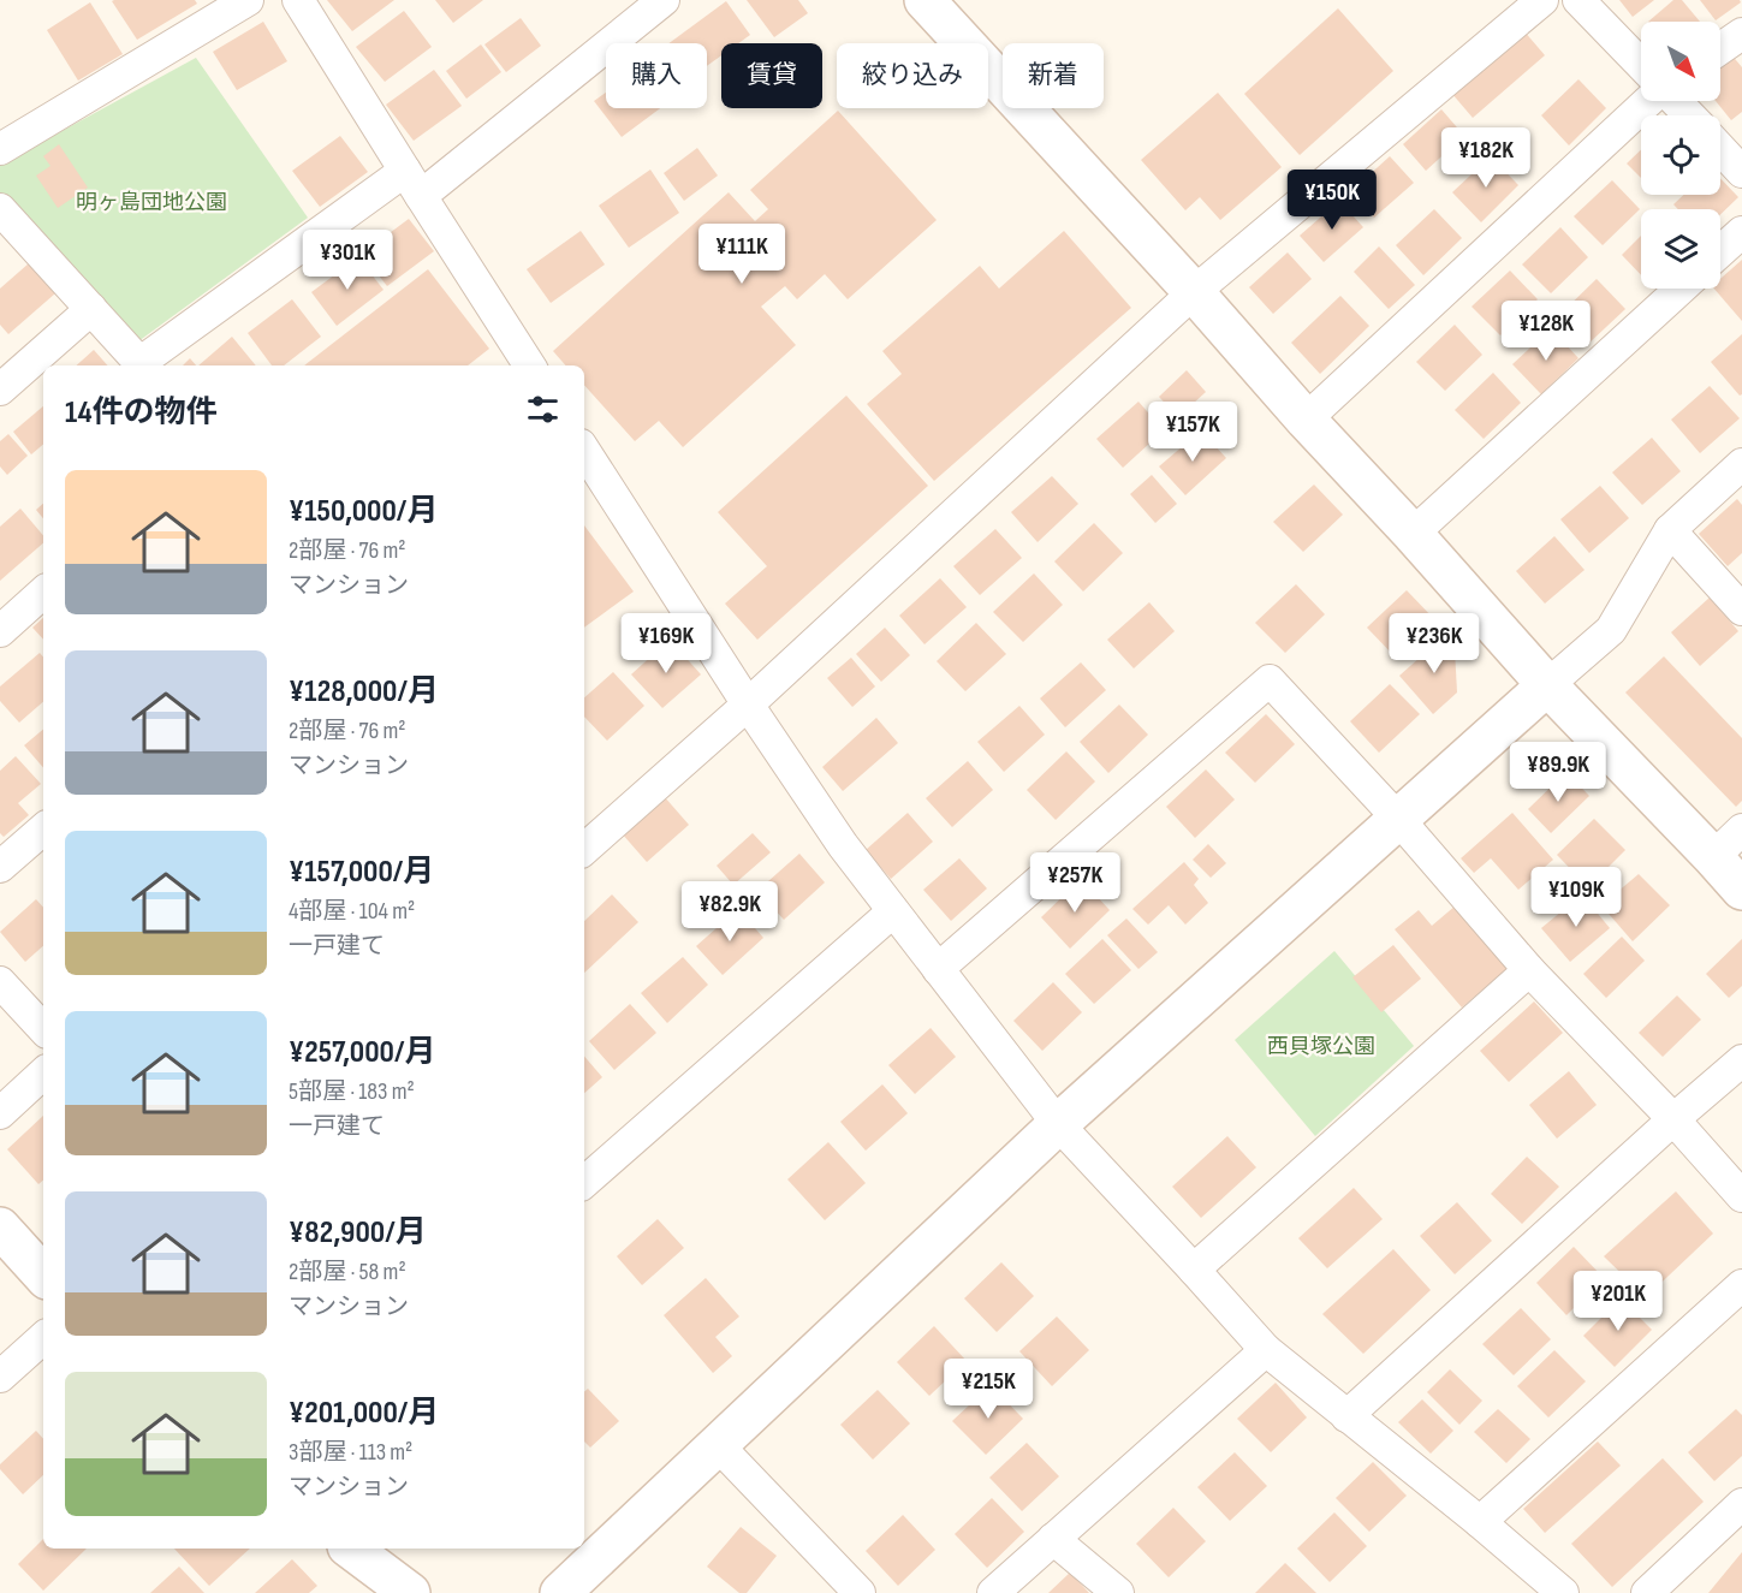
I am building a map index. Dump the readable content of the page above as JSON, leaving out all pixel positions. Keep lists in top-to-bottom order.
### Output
{
  "parks": ["明ヶ島団地公園", "西貝塚公園"],
  "north": "bottom right",
  "page": {
    "chip": [
      "購入",
      "賃貸",
      "絞り込み",
      "新着"
    ],
    "price": [
      "¥182K",
      "¥150K",
      "¥111K",
      "¥301K",
      "¥128K",
      "¥157K",
      "¥169K",
      "¥236K",
      "¥89.9K",
      "¥257K",
      "¥109K",
      "¥82.9K",
      "¥201K",
      "¥215K"
    ],
    "heading": "14件の物件",
    "list": [
      {
        "name": "¥150,000/月",
        "note": "2部屋 · 76 m² · マンション"
      },
      {
        "name": "¥128,000/月",
        "note": "2部屋 · 76 m² · マンション"
      },
      {
        "name": "¥157,000/月",
        "note": "4部屋 · 104 m² · 一戸建て"
      },
      {
        "name": "¥257,000/月",
        "note": "5部屋 · 183 m² · 一戸建て"
      },
      {
        "name": "¥82,900/月",
        "note": "2部屋 · 58 m² · マンション"
      },
      {
        "name": "¥201,000/月",
        "note": "3部屋 · 113 m² · マンション"
      }
    ]
  }
}
